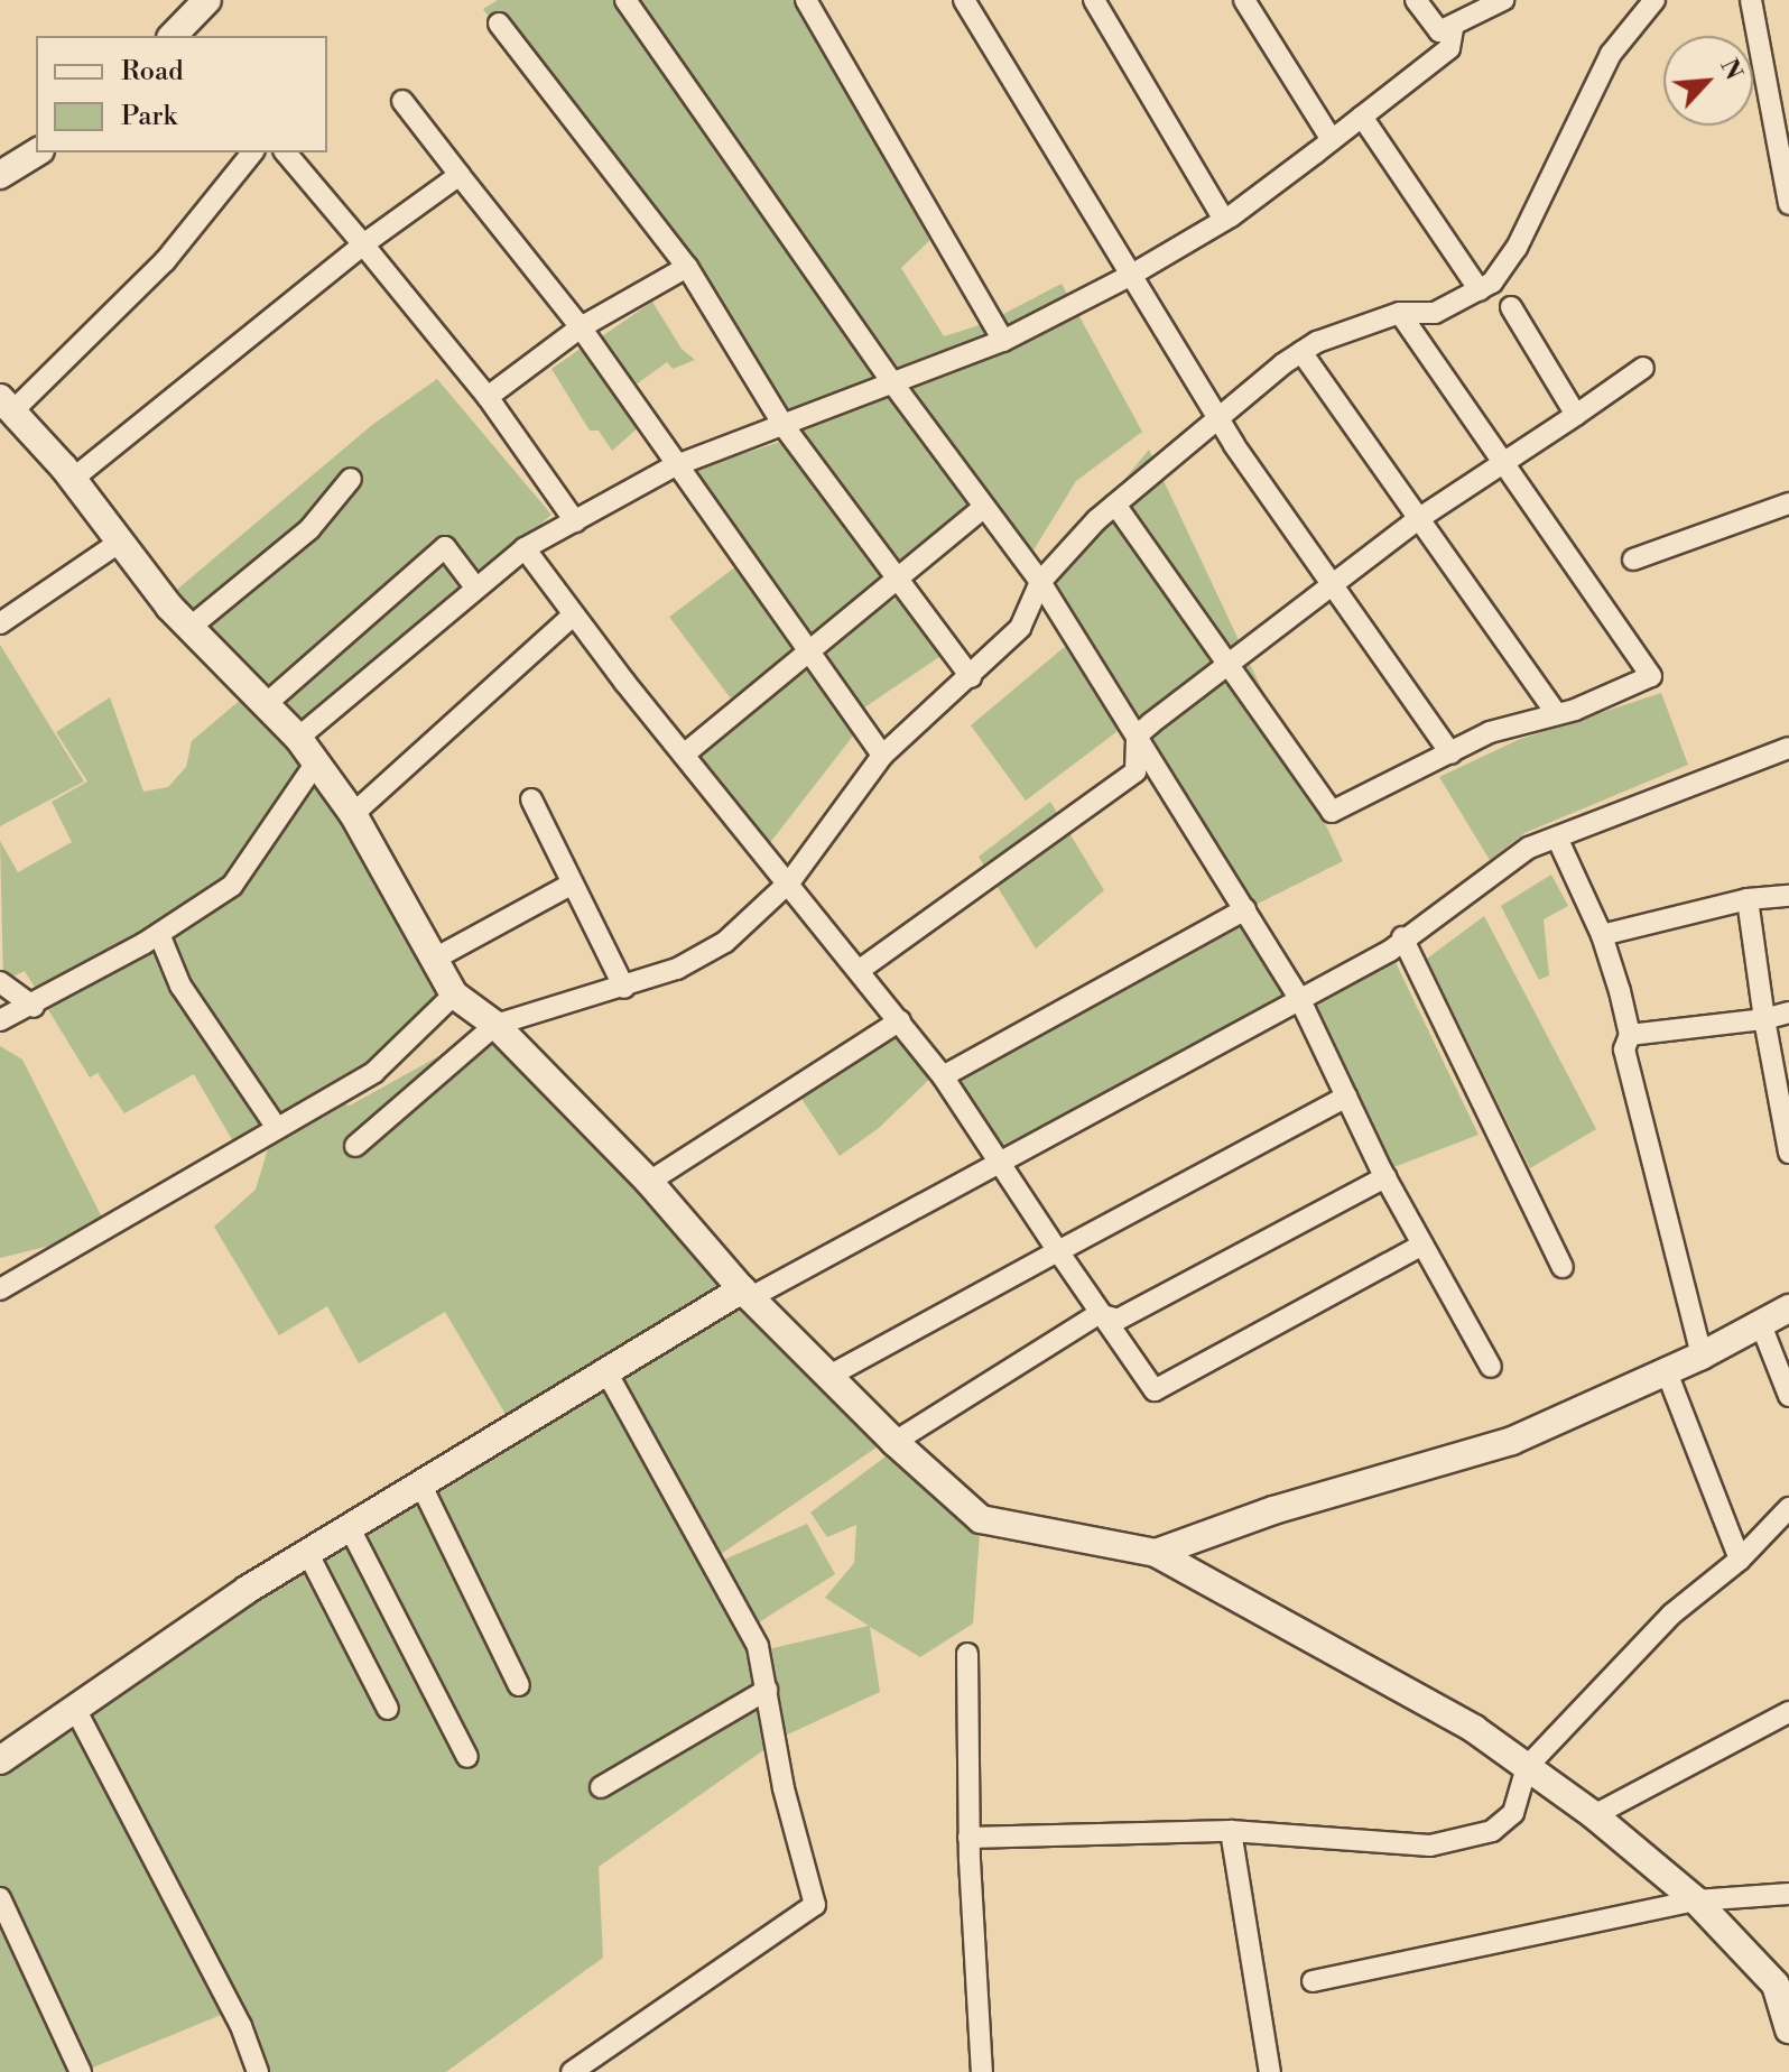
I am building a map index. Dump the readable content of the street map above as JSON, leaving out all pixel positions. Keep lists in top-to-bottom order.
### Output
{
  "legend": ["Road", "Park"],
  "north": "top right"
}
